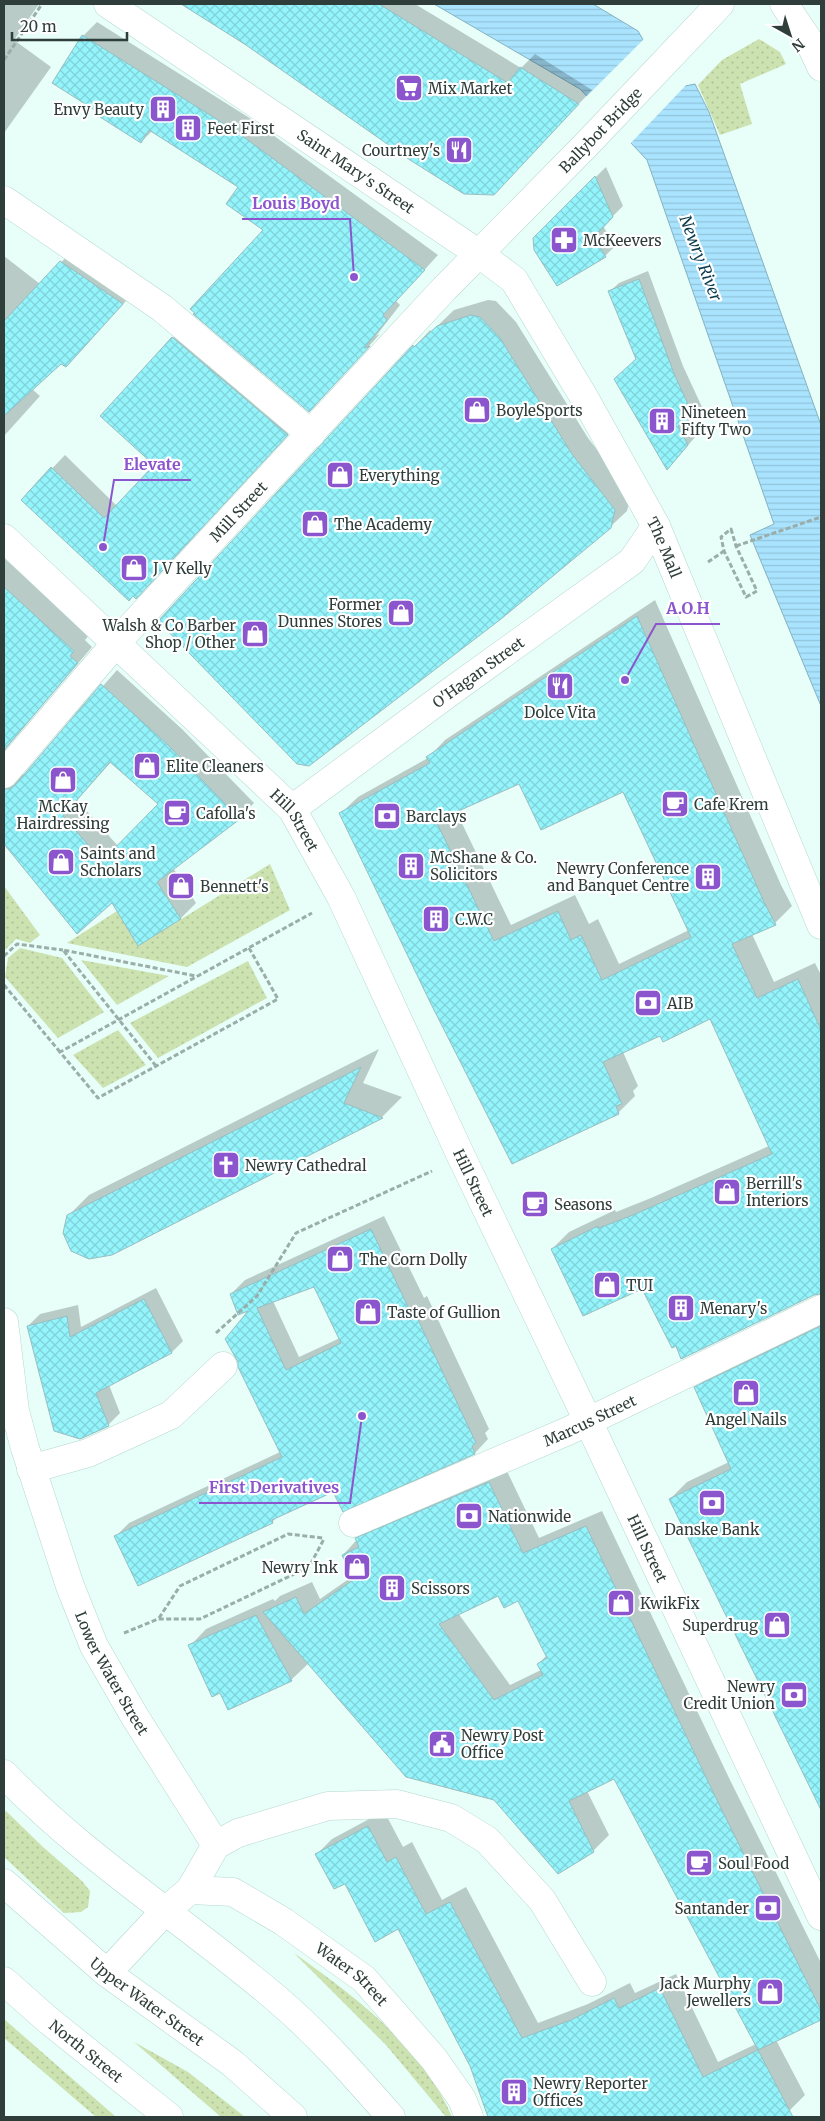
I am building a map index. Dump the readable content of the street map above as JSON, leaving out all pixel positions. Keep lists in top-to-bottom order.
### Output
{
  "streets": {
    "main road": [
      "Ballybot Bridge",
      "Saint Mary's Street",
      "Mill Street",
      "The Mall",
      "O'Hagan Street",
      "Hill Street",
      "Marcus Street",
      "Lower Water Street",
      "Water Street",
      "Upper Water Street",
      "North Street"
    ]
  },
  "crossings": [
    ["Ballybot Bridge", "Saint Mary's Street"],
    ["Ballybot Bridge", "Mill Street"],
    ["Ballybot Bridge", "The Mall"],
    ["Saint Mary's Street", "Mill Street"],
    ["Saint Mary's Street", "The Mall"],
    ["Mill Street", "The Mall"],
    ["Mill Street", "Hill Street"],
    ["The Mall", "O'Hagan Street"],
    ["O'Hagan Street", "Hill Street"],
    ["Hill Street", "Marcus Street"]
  ],
  "water": ["Newry River"],
  "places": {
    "supermarket": ["Mix Market"],
    "building": [
      "Envy Beauty",
      "Feet First",
      "Nineteen Fifty Two",
      "McShane & Co. Solicitors",
      "Newry Conference and Banquet Centre",
      "C.W.C",
      "Menary's",
      "Scissors",
      "Newry Reporter Offices"
    ],
    "restaurant": ["Courtney's", "Dolce Vita"],
    "pharmacy": ["McKeevers"],
    "other": [
      "Louis Boyd",
      "Elevate",
      "A.O.H",
      "First Derivatives"
    ],
    "shop": [
      "BoyleSports",
      "Everything",
      "The Academy",
      "J V Kelly",
      "Former Dunnes Stores",
      "Walsh & Co Barber Shop / Other",
      "Elite Cleaners",
      "McKay Hairdressing",
      "Saints and Scholars",
      "Bennett's",
      "Berrill's Interiors",
      "The Corn Dolly",
      "TUI",
      "Taste of Gullion",
      "Angel Nails",
      "Newry Ink",
      "KwikFix",
      "Superdrug",
      "Jack Murphy Jewellers"
    ],
    "cafe": [
      "Cafe Krem",
      "Cafolla's",
      "Seasons",
      "Soul Food"
    ],
    "bank": [
      "Barclays",
      "AIB",
      "Danske Bank",
      "Nationwide",
      "Newry Credit Union",
      "Santander"
    ],
    "church": ["Newry Cathedral"],
    "public building": ["Newry Post Office"]
  },
  "scale_bar": "20 m",
  "north": "bottom right"
}
